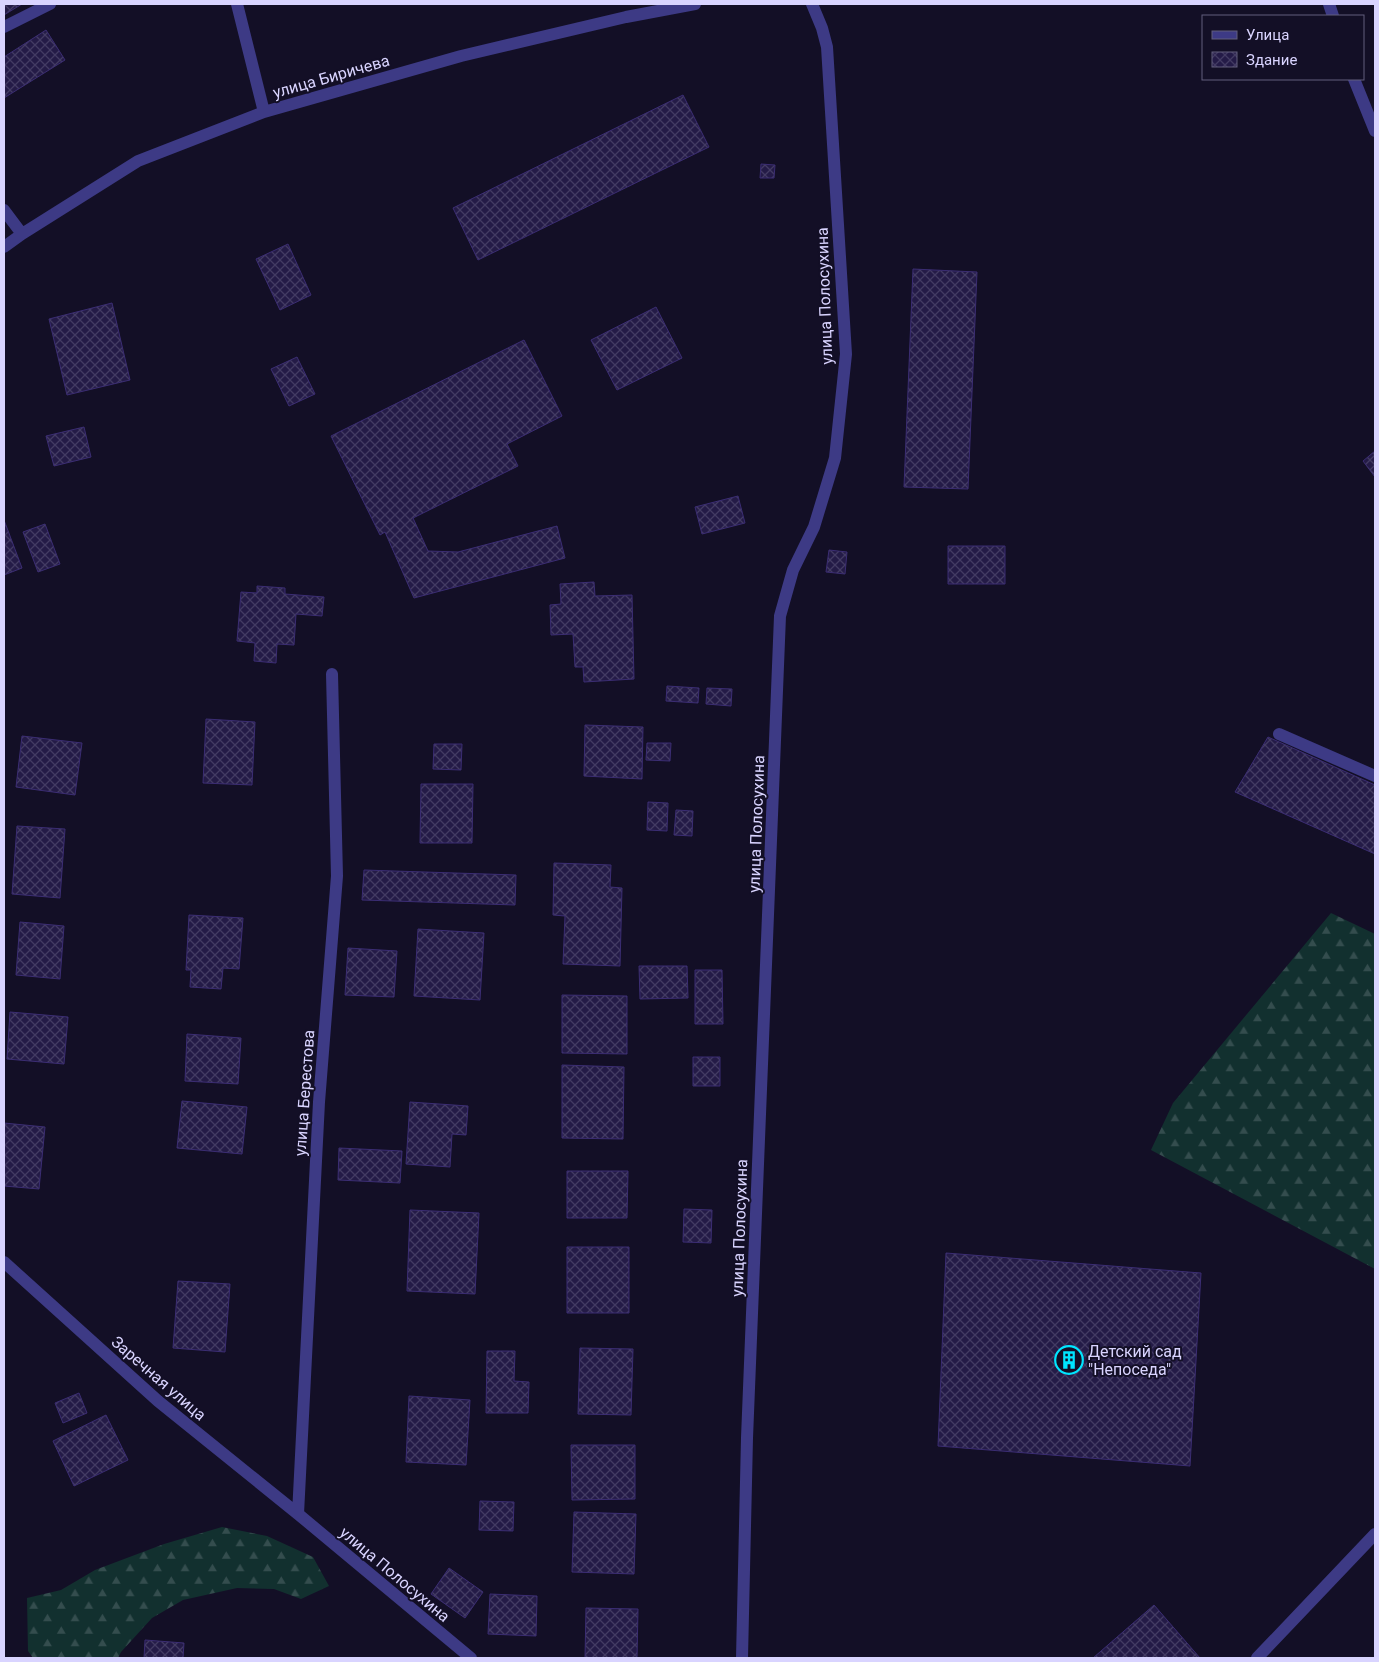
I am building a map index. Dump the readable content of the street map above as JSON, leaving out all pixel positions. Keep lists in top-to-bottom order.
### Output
{
  "streets": {
    "street": [
      "улица Биричева",
      "улица Полосухина",
      "улица Берестова",
      "Заречная улица"
    ]
  },
  "crossings": [
    ["улица Полосухина", "улица Берестова"],
    ["улица Полосухина", "Заречная улица"],
    ["улица Берестова", "Заречная улица"]
  ],
  "places": {
    "building": ["Детский сад \"Непоседа\""]
  },
  "legend": ["Улица", "Здание"]
}
